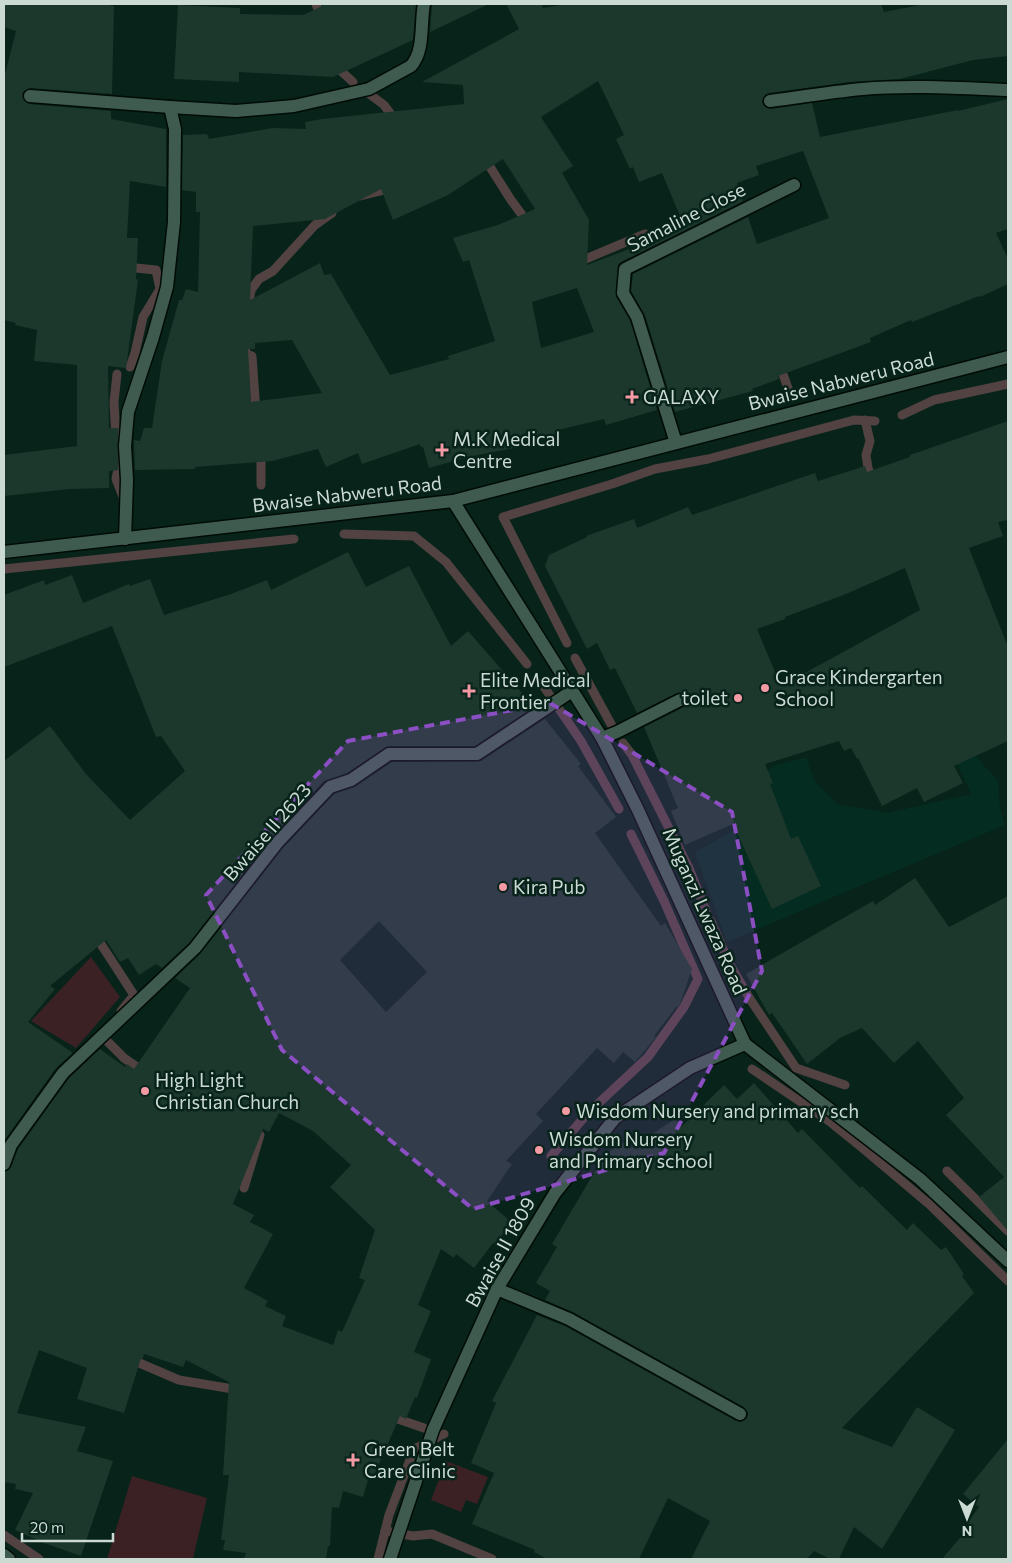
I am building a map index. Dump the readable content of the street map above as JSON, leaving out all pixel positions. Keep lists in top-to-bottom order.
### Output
{
  "streets": {
    "street": [
      "Samaline Close",
      "Bwaise Nabweru Road",
      "Bwaise II 2623",
      "Muganzi Lwaza Road",
      "Bwaise II 1809"
    ]
  },
  "crossings": [
    ["Samaline Close", "Bwaise Nabweru Road"],
    ["Bwaise Nabweru Road", "Muganzi Lwaza Road"],
    ["Bwaise II 2623", "Muganzi Lwaza Road"],
    ["Muganzi Lwaza Road", "Bwaise II 1809"]
  ],
  "places": {
    "health": [
      "GALAXY",
      "M.K Medical Centre",
      "Elite Medical Frontier",
      "Green Belt Care Clinic"
    ],
    "other": [
      "Grace Kindergarten School",
      "toilet",
      "Kira Pub",
      "High Light Christian Church",
      "Wisdom Nursery and primary sch",
      "Wisdom Nursery and Primary school"
    ]
  },
  "scale_bar": "20 m",
  "north": "bottom"
}
